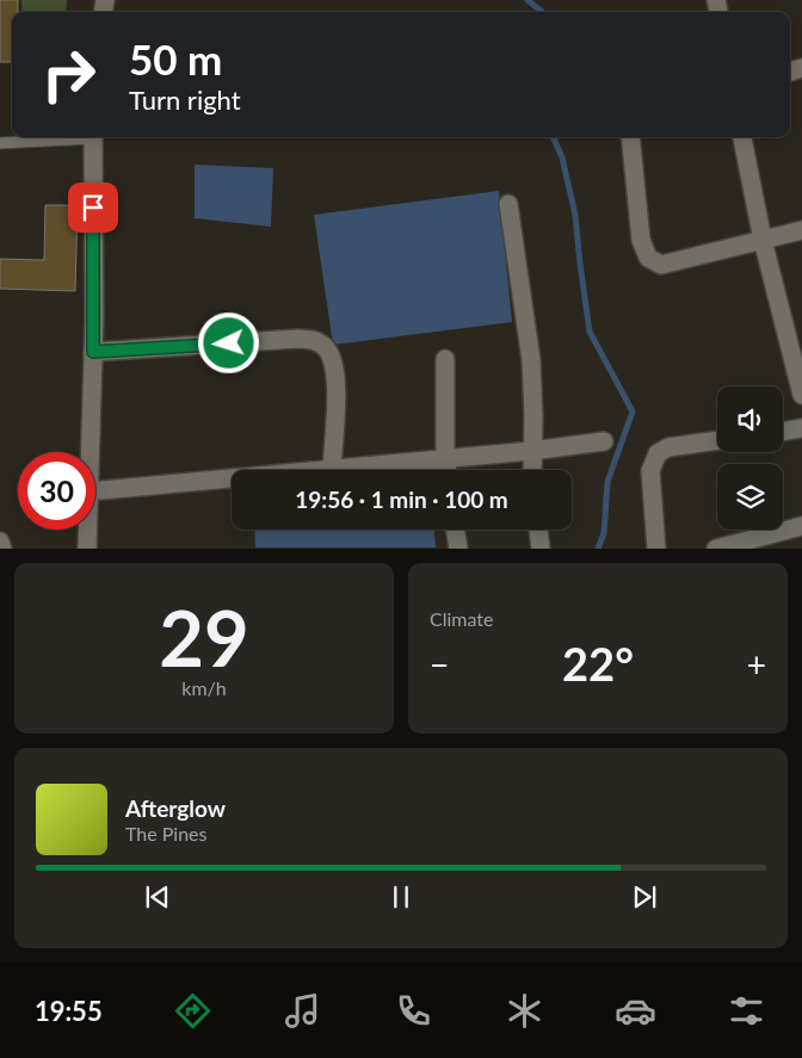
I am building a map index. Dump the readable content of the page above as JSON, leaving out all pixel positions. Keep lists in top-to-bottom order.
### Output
{
  "page": {
    "turn": ["50 m", "Turn right"],
    "limit": "30",
    "trip": "19:56 · 1 min · 100 m",
    "tile": [
      ["29", "km/h"],
      "Climate"
    ],
    "heat": ["−", "22°", "+"],
    "song": ["Afterglow", "The Pines"],
    "tabs": "19:55"
  }
}
